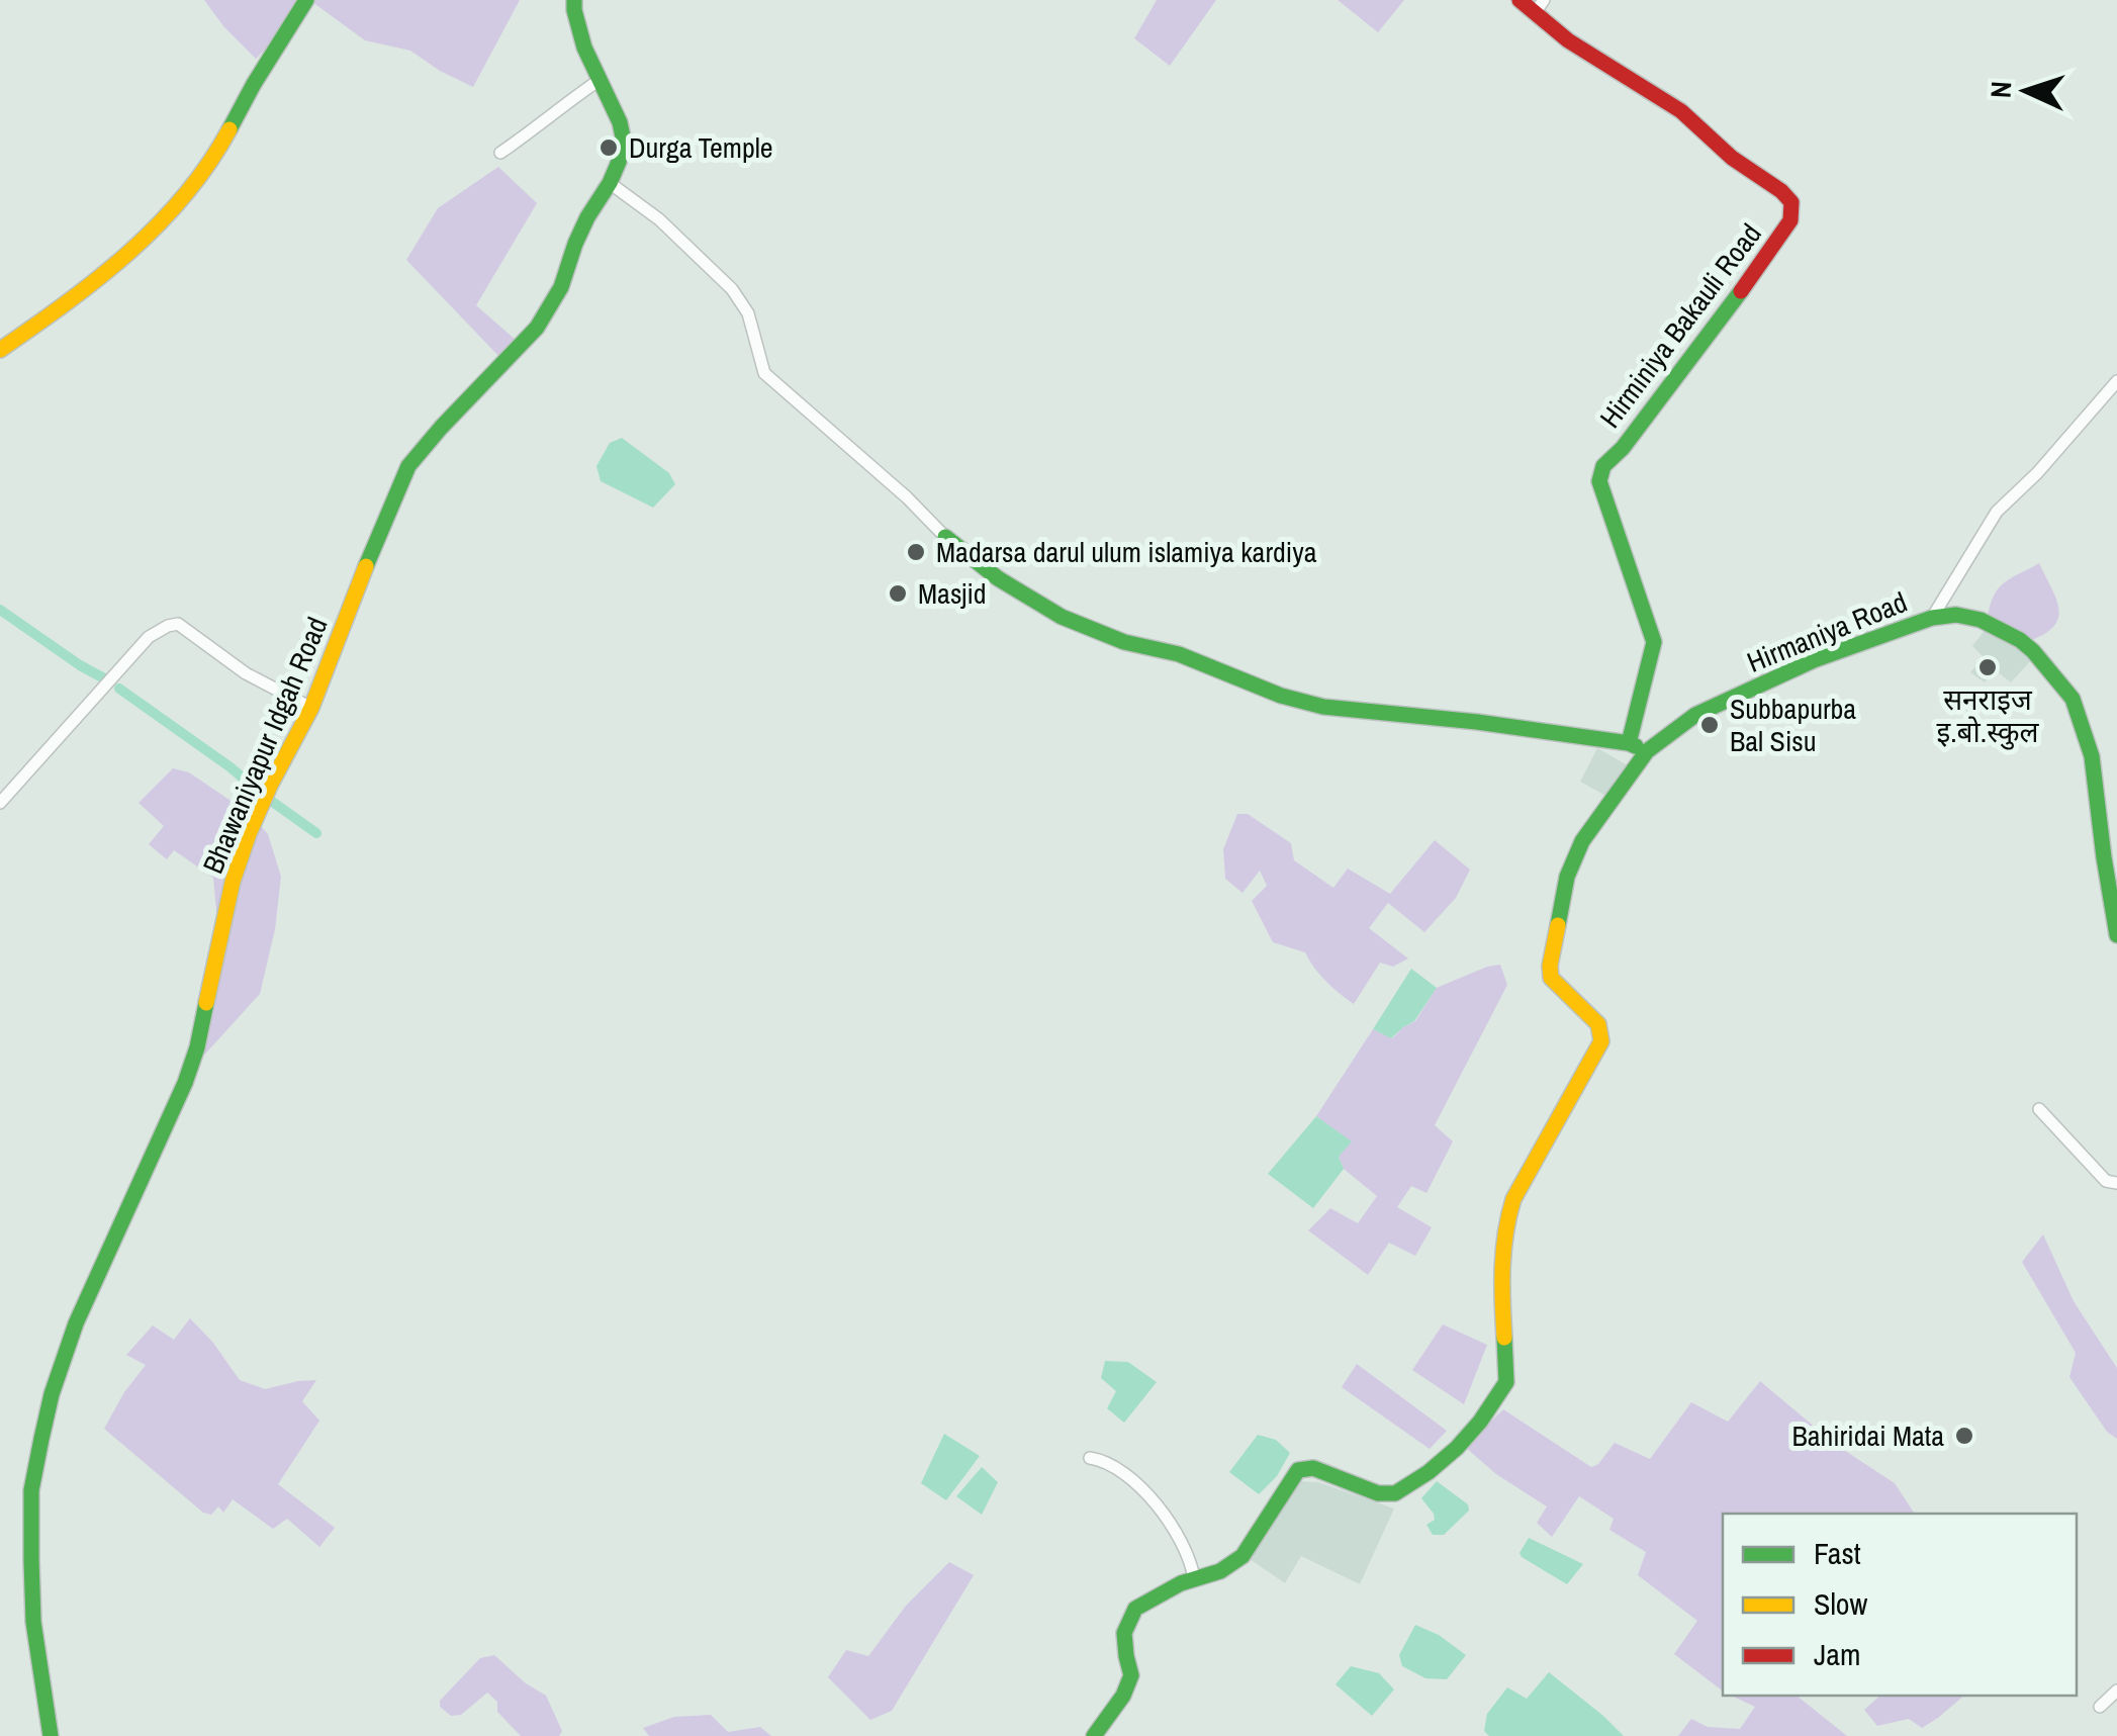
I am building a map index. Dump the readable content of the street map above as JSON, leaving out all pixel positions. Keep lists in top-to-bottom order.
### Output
{
  "streets": {
    "street": ["Hirminiya Bakauli Road", "Hirmaniya Road", "Bhawaniyapur Idgah Road"]
  },
  "places": [
    "Durga Temple",
    "Madarsa darul ulum islamiya kardiya",
    "Masjid",
    "सनराइज इ.बाे.स्कुल",
    "Subbapurba Bal Sisu",
    "Bahiridai Mata"
  ],
  "legend": ["Fast", "Slow", "Jam"],
  "north": "left"
}
